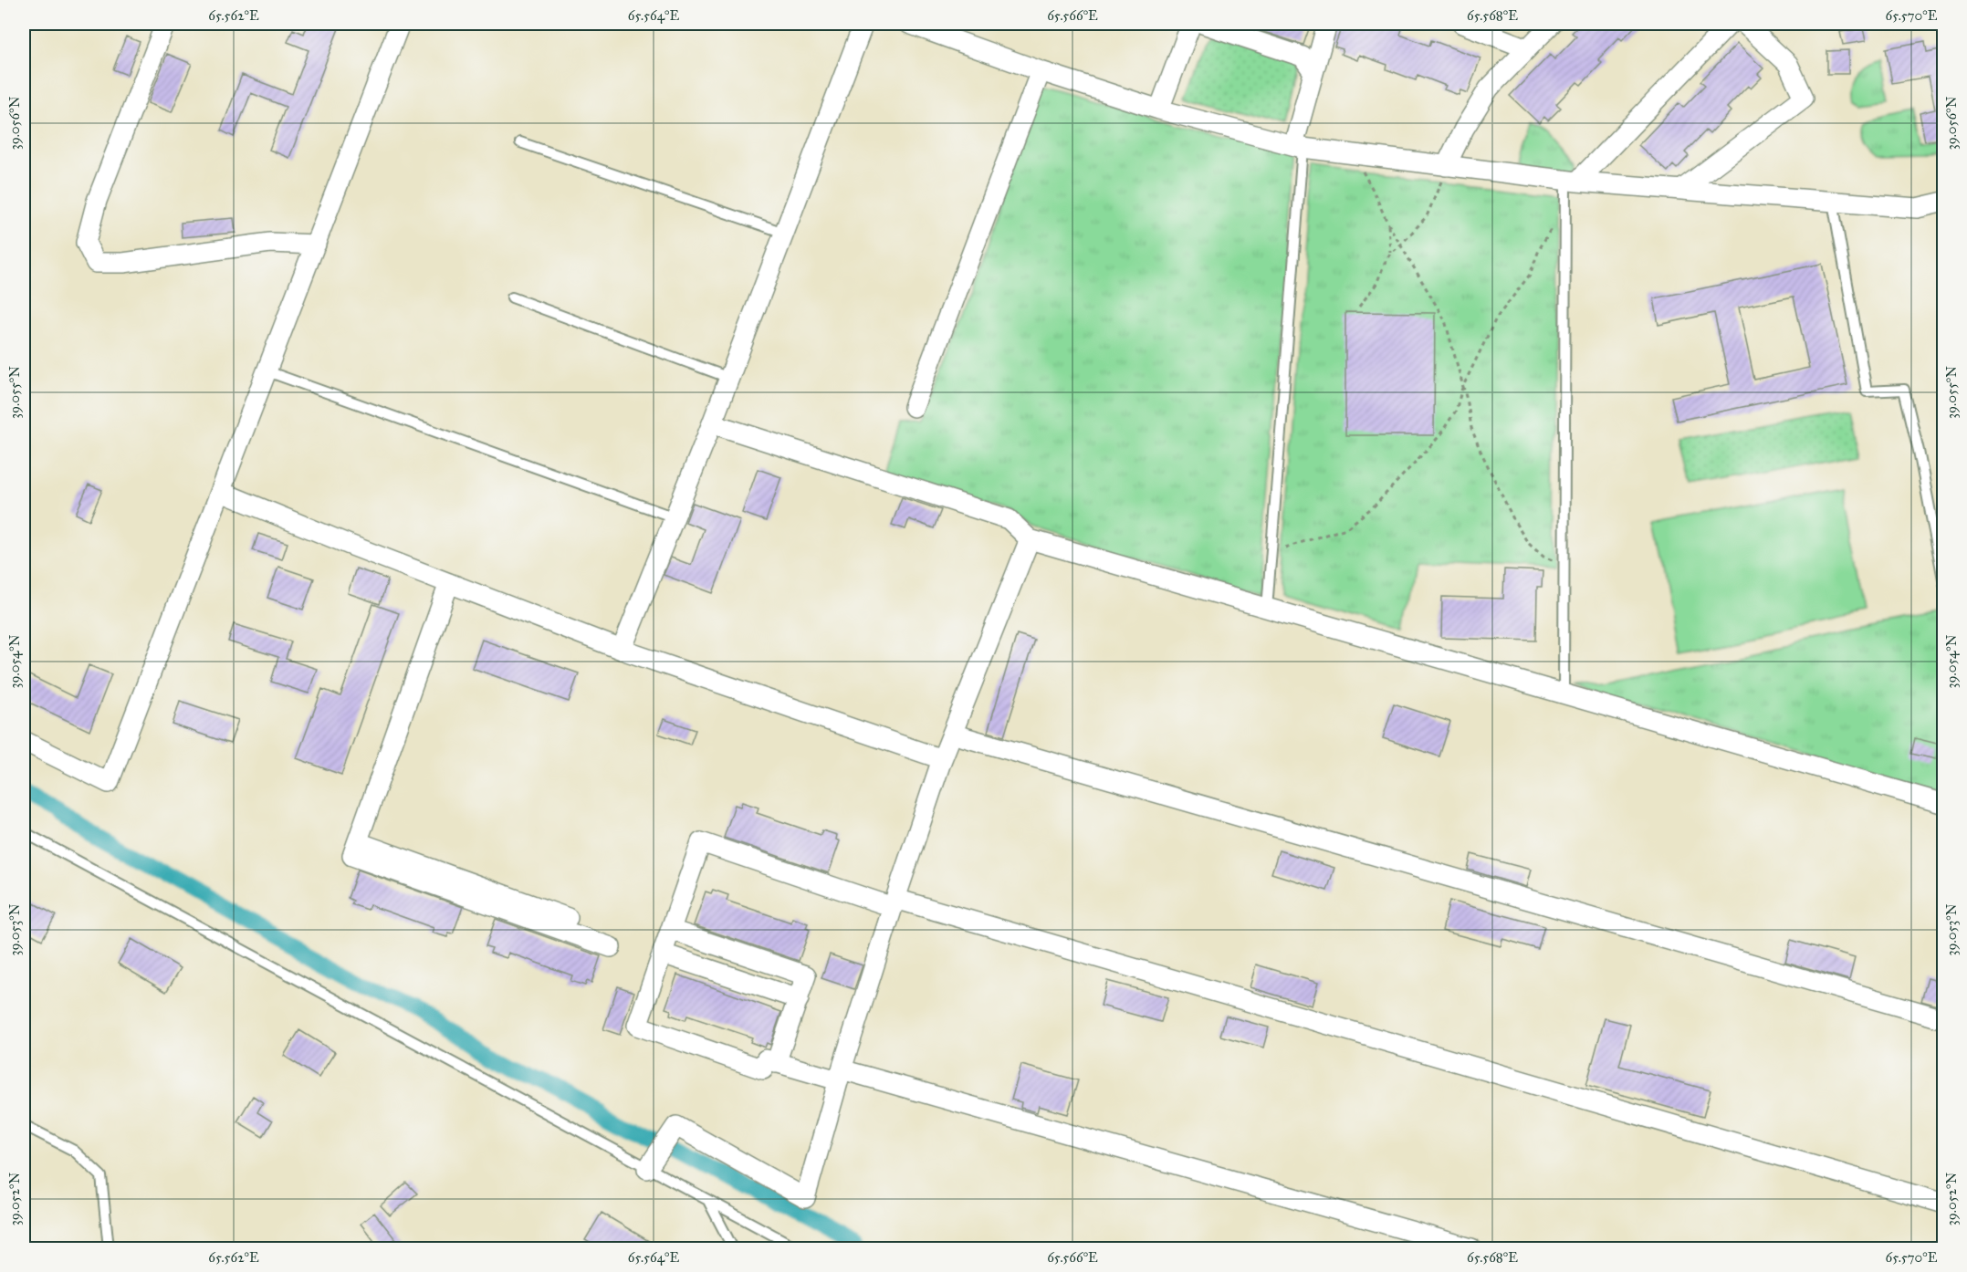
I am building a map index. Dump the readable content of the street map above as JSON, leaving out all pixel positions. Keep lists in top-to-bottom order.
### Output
{
  "coordinates": [
    "65.562°E",
    "65.564°E",
    "65.566°E",
    "65.568°E",
    "65.570°E",
    "39.056°N",
    "39.055°N",
    "39.054°N",
    "39.053°N",
    "39.052°N"
  ]
}
